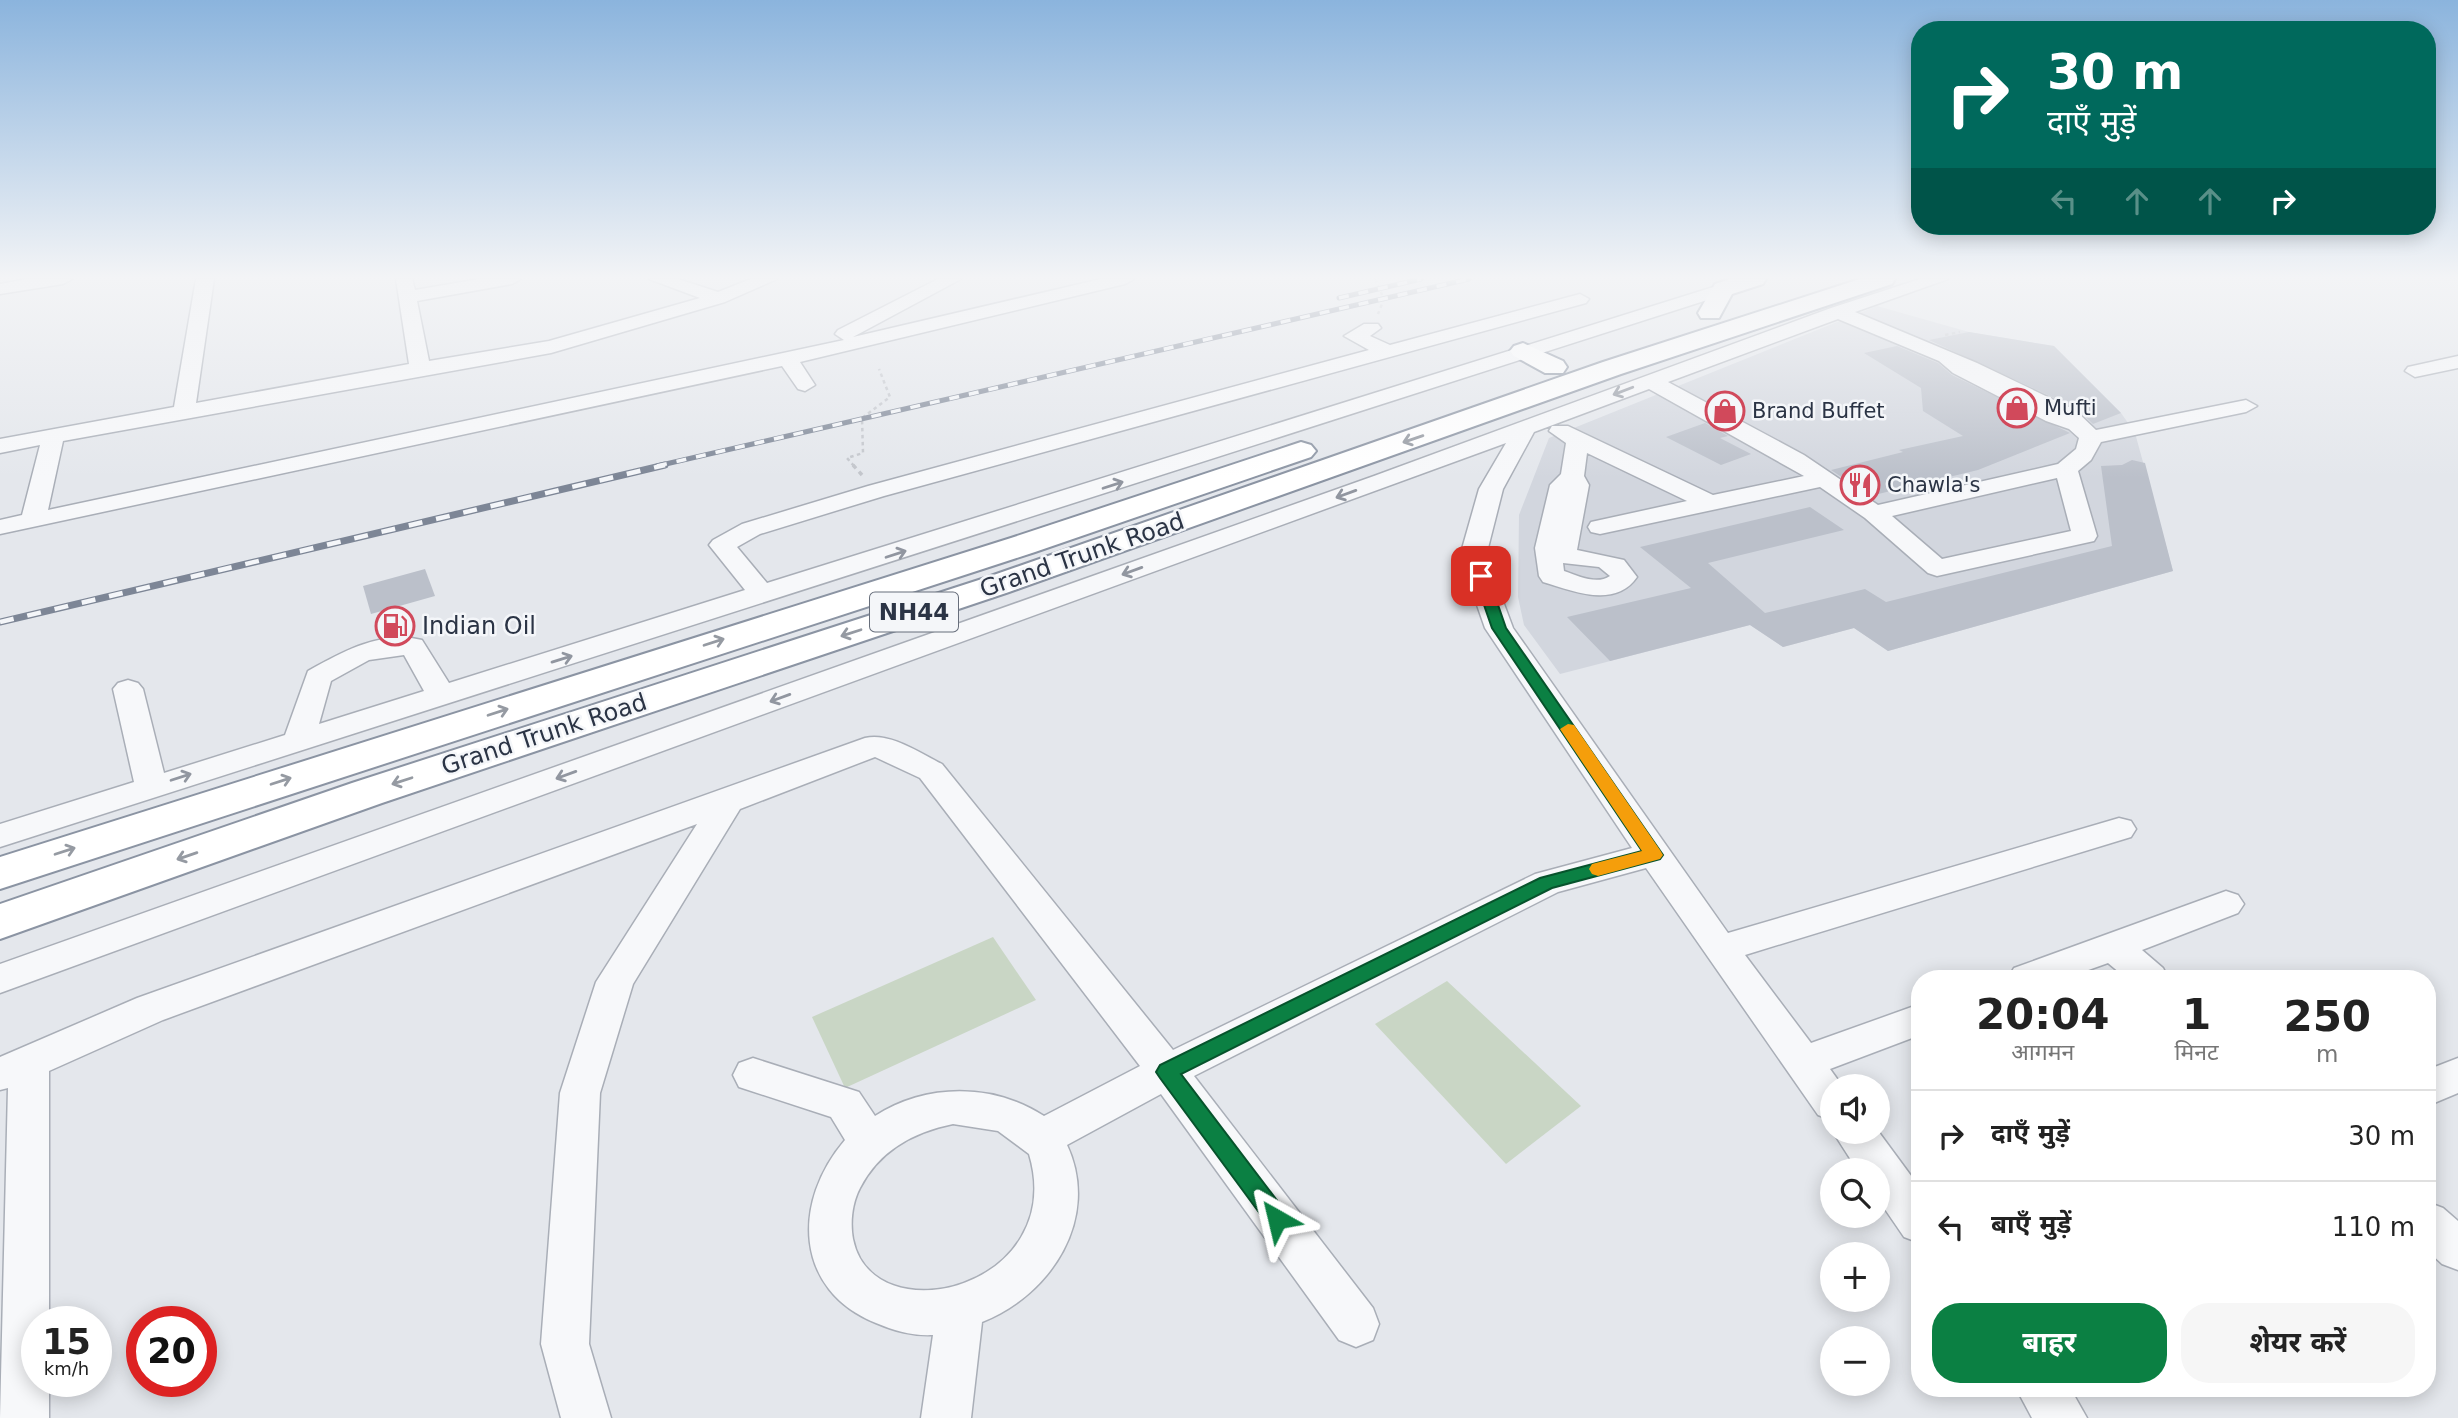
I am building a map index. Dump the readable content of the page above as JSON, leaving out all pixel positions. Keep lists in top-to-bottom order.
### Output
{
  "streets": {
    "highway": ["Grand Trunk Road", "NH44"]
  },
  "places": {
    "shop": ["Mufti", "Brand Buffet"],
    "restaurant": ["Chawla's"],
    "fuel station": ["Indian Oil"]
  },
  "page": {
    "turn": ["30 m", "दाएँ मुड़ें"],
    "eta": [
      "20:04",
      "आगमन",
      "1",
      "मिनट",
      "250",
      "m"
    ],
    "map_buttons": ["+", "−"],
    "list": [
      {
        "name": "दाएँ मुड़ें",
        "value": "30 m"
      },
      {
        "name": "बाएँ मुड़ें",
        "value": "110 m"
      }
    ],
    "buttons": ["बाहर", "शेयर करें"],
    "speed": "15 km/h",
    "limit": "20"
  }
}
